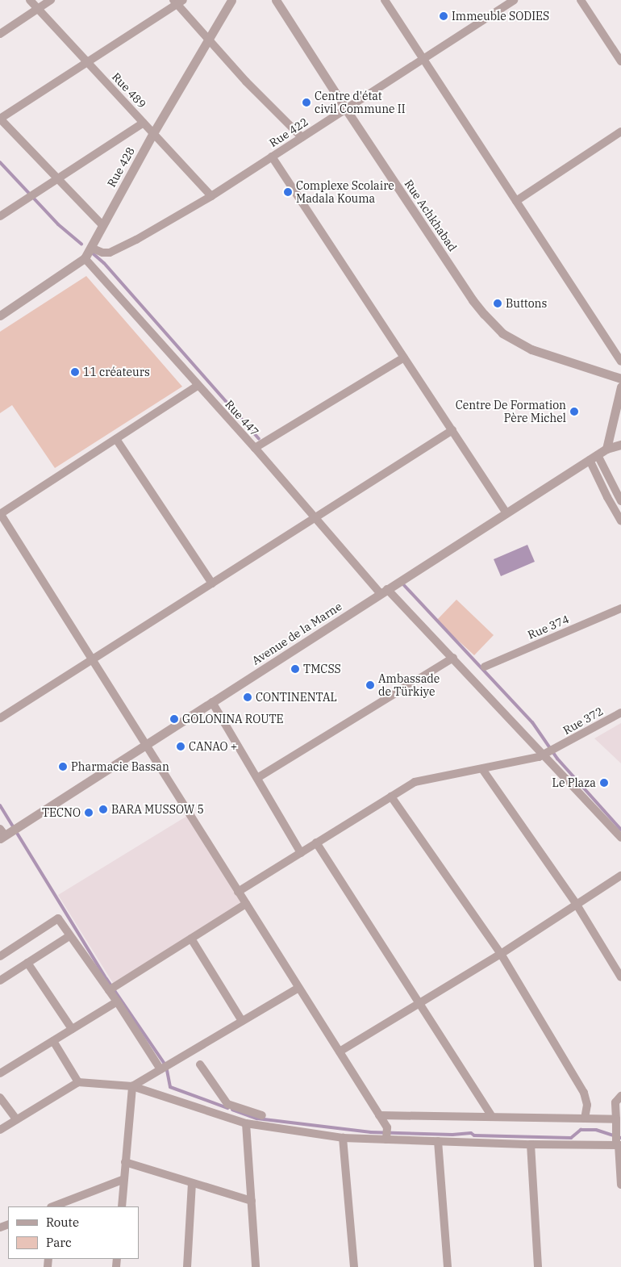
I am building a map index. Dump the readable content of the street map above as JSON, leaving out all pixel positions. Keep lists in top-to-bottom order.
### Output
{
  "streets": {
    "street": [
      "Rue 489",
      "Rue 422",
      "Rue 428",
      "Rue Achkhabad",
      "Rue 447",
      "Rue 374",
      "Avenue de la Marne",
      "Rue 372"
    ]
  },
  "crossings": [
    ["Rue 489", "Rue 422"],
    ["Rue 489", "Rue 428"],
    ["Rue 422", "Rue 428"],
    ["Rue 422", "Rue Achkhabad"],
    ["Rue 428", "Rue 447"],
    ["Rue 447", "Avenue de la Marne"],
    ["Rue 447", "Rue 372"]
  ],
  "places": [
    "Immeuble SODIES",
    "Centre d'état civil Commune II",
    "Complexe Scolaire Madala Kouma",
    "Buttons",
    "11 créateurs",
    "Centre De Formation Père Michel",
    "TMCSS",
    "Ambassade de Türkiye",
    "CONTINENTAL",
    "GOLONINA ROUTE",
    "CANAO +",
    "Pharmacie Bassan",
    "Le Plaza",
    "BARA MUSSOW 5",
    "TECNO"
  ],
  "legend": ["Route", "Parc"]
}
